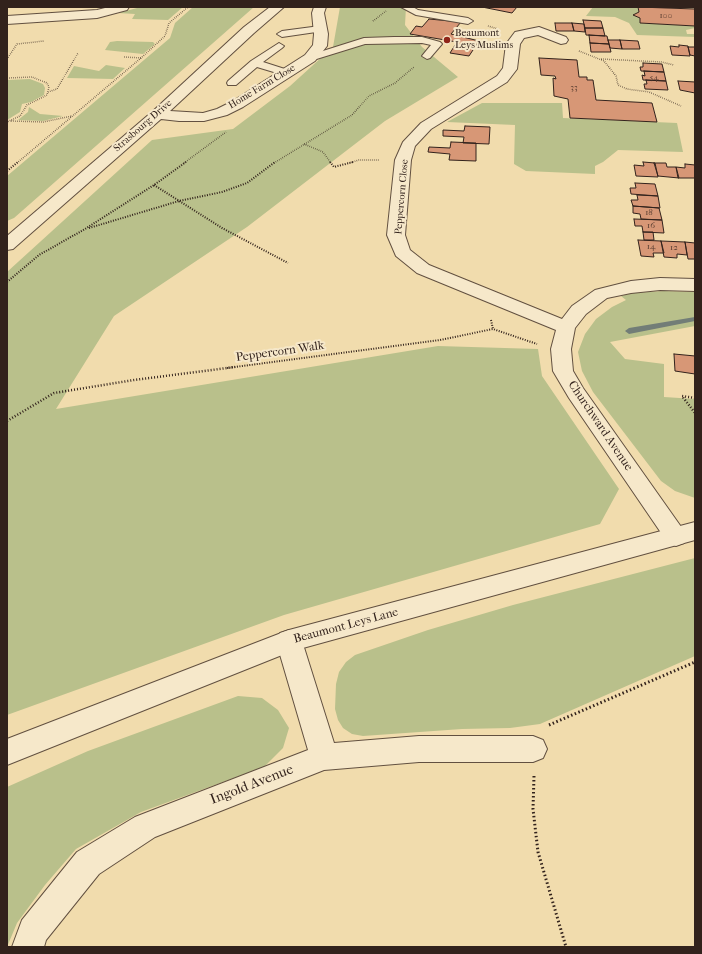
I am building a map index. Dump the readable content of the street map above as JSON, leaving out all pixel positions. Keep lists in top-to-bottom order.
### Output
{
  "streets": {
    "street": [
      "Home Farm Close",
      "Strasbourg Drive",
      "Peppercorn Close",
      "Churchward Avenue",
      "Beaumont Leys Lane",
      "Ingold Avenue"
    ],
    "path": ["Peppercorn Walk"]
  },
  "crossings": [
    ["Home Farm Close", "Strasbourg Drive"],
    ["Peppercorn Close", "Churchward Avenue"],
    ["Peppercorn Walk", "Churchward Avenue"],
    ["Churchward Avenue", "Beaumont Leys Lane"]
  ],
  "places": ["Beaumont Leys Muslims"],
  "house_numbers": [
    "100",
    "54",
    "33",
    "18",
    "16",
    "14",
    "12"
  ]
}
